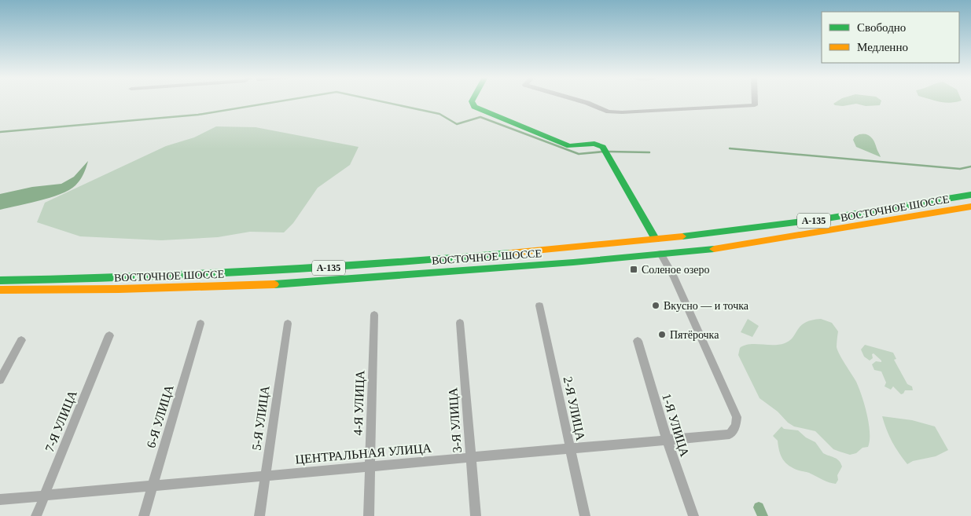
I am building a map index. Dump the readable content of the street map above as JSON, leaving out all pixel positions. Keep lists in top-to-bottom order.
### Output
{
  "streets": {
    "main road": ["ВОСТОЧНОЕ ШОССЕ", "А-135"],
    "street": [
      "4-Я УЛИЦА",
      "2-Я УЛИЦА",
      "6-Я УЛИЦА",
      "5-Я УЛИЦА",
      "3-Я УЛИЦА",
      "7-Я УЛИЦА",
      "1-Я УЛИЦА",
      "ЦЕНТРАЛЬНАЯ УЛИЦА"
    ]
  },
  "crossings": [
    ["ВОСТОЧНОЕ ШОССЕ", "ЦЕНТРАЛЬНАЯ УЛИЦА"],
    ["4-Я УЛИЦА", "ЦЕНТРАЛЬНАЯ УЛИЦА"],
    ["2-Я УЛИЦА", "ЦЕНТРАЛЬНАЯ УЛИЦА"],
    ["6-Я УЛИЦА", "ЦЕНТРАЛЬНАЯ УЛИЦА"],
    ["5-Я УЛИЦА", "ЦЕНТРАЛЬНАЯ УЛИЦА"],
    ["3-Я УЛИЦА", "ЦЕНТРАЛЬНАЯ УЛИЦА"],
    ["7-Я УЛИЦА", "ЦЕНТРАЛЬНАЯ УЛИЦА"],
    ["1-Я УЛИЦА", "ЦЕНТРАЛЬНАЯ УЛИЦА"]
  ],
  "places": {
    "transit": ["Соленое озеро"],
    "other": ["Вкусно — и точка", "Пятёрочка"]
  },
  "legend": ["Свободно", "Медленно"]
}
